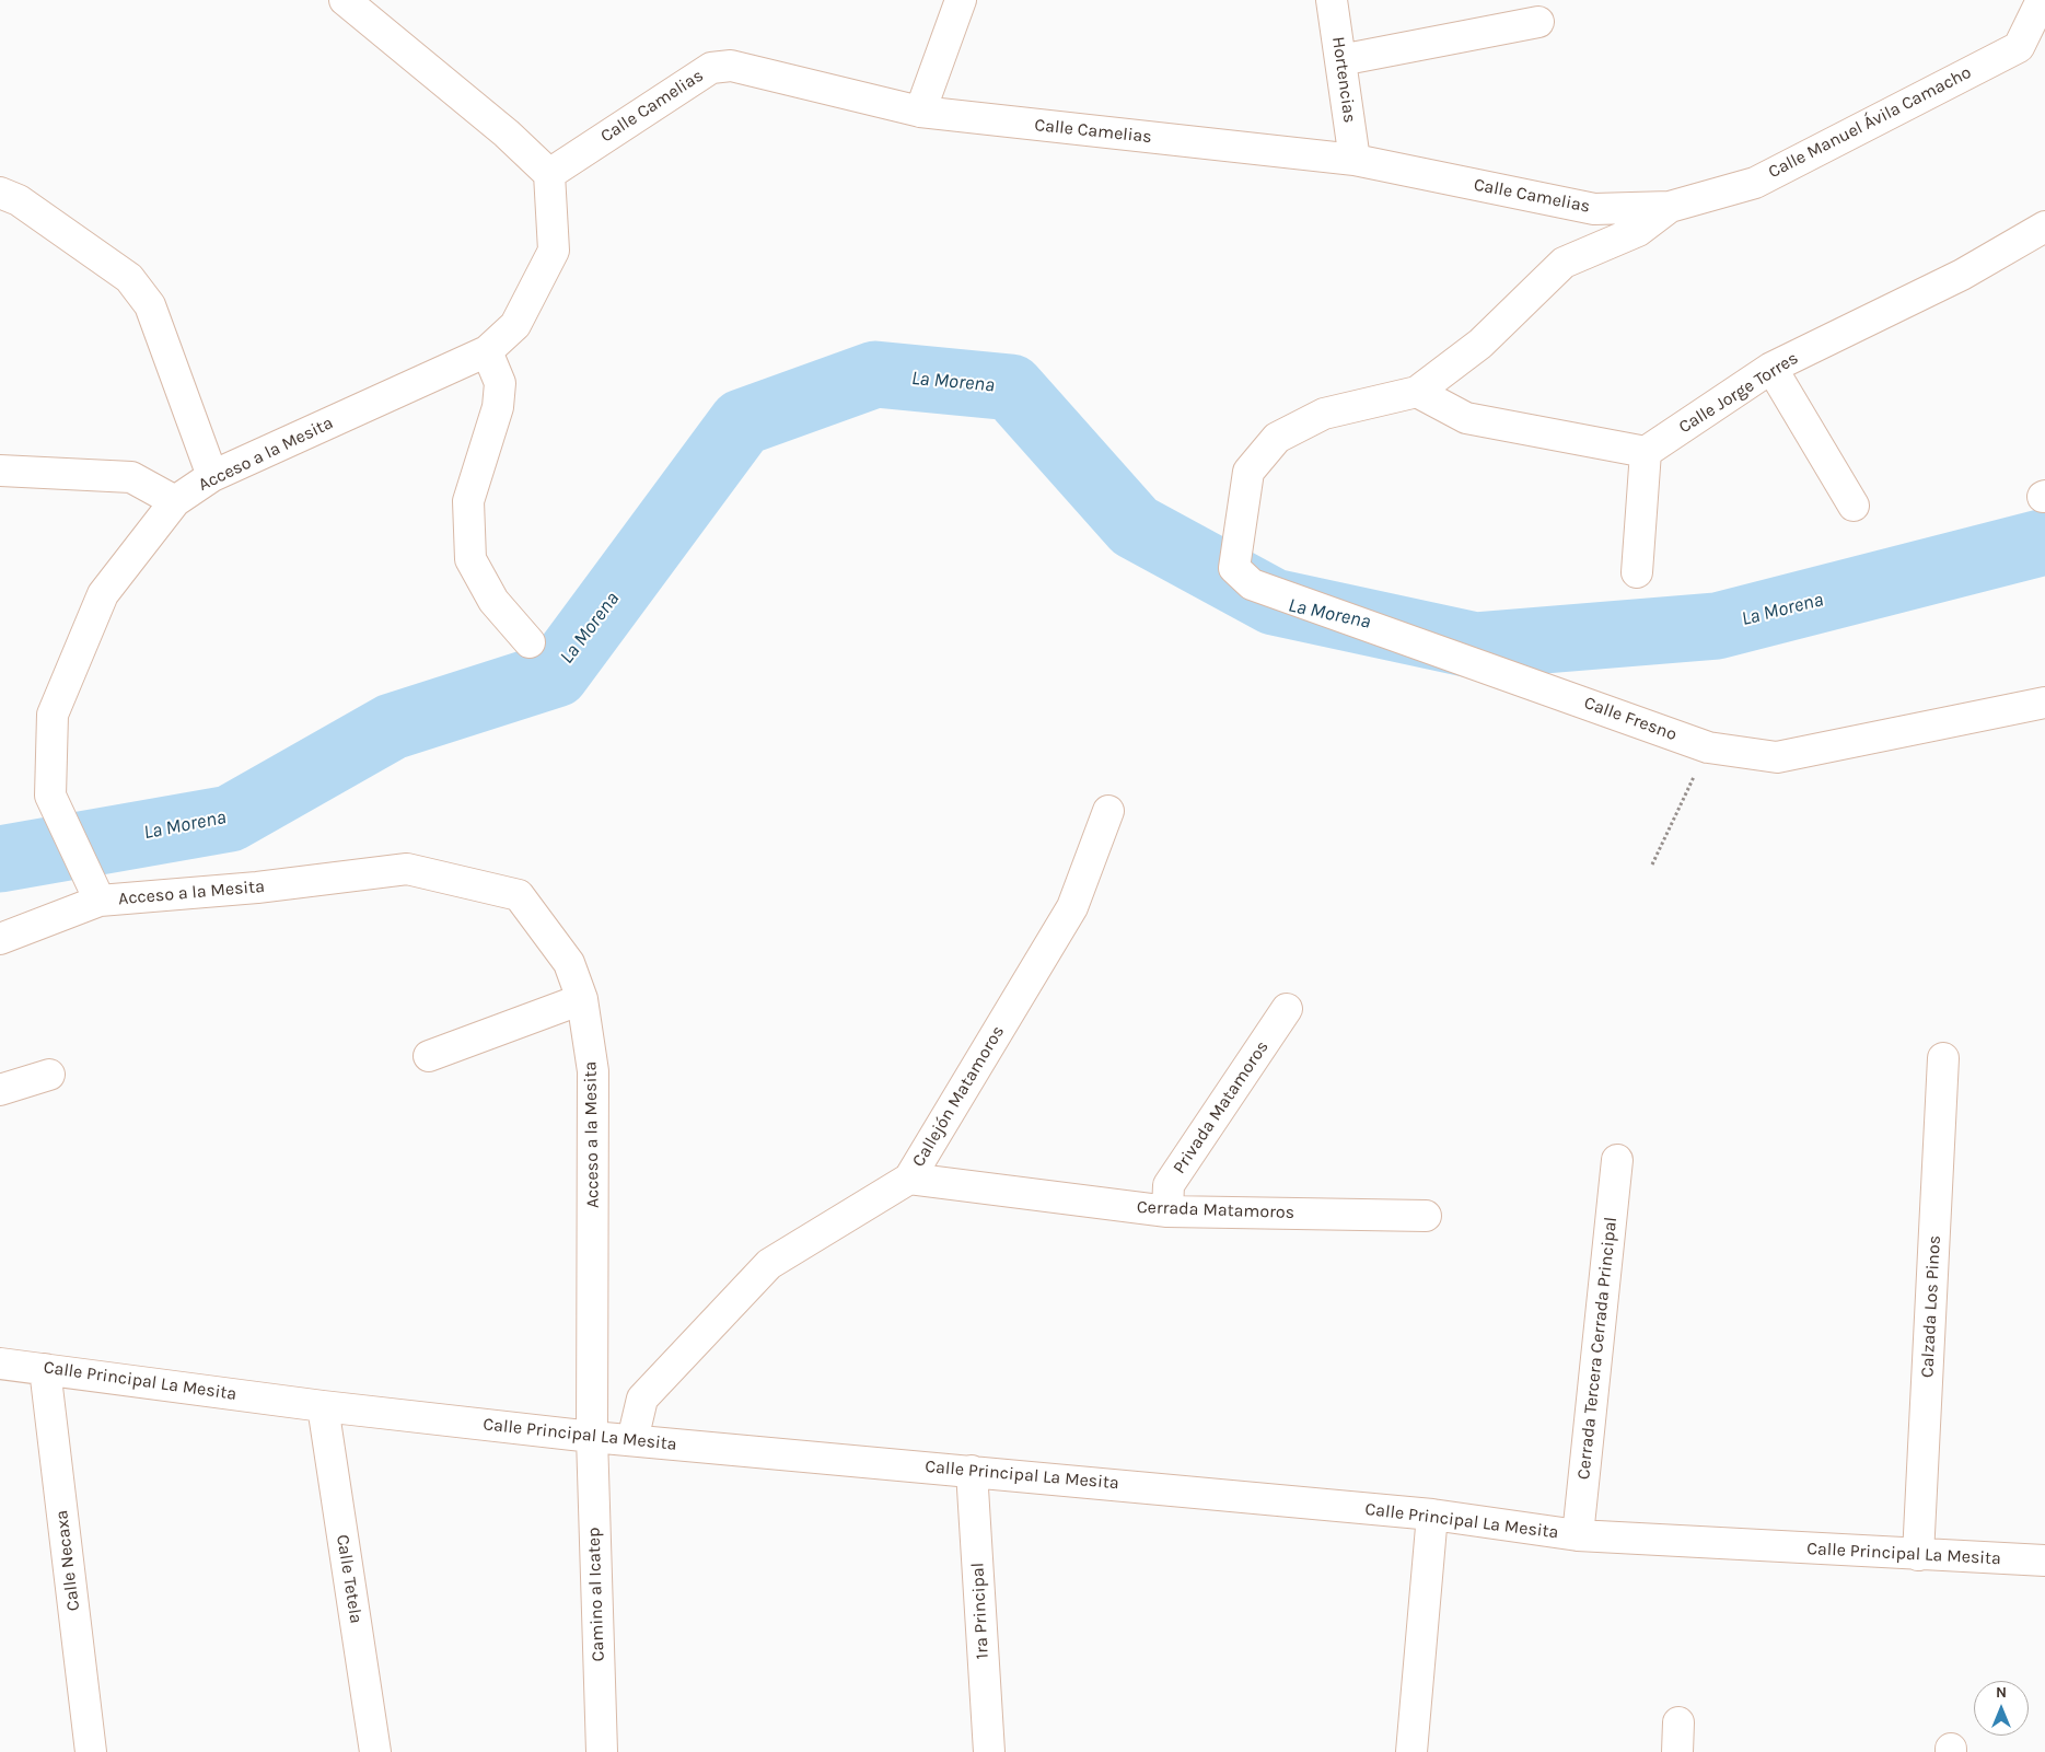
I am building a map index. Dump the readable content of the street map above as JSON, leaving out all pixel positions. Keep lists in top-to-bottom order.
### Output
{
  "streets": {
    "street": [
      "Hortencias",
      "Calle Camelias",
      "Calle Manuel Ávila Camacho",
      "Calle Jorge Torres",
      "Acceso a la Mesita",
      "Calle Fresno",
      "Callejón Matamoros",
      "Privada Matamoros",
      "Cerrada Matamoros",
      "Calzada Los Pinos",
      "Cerrada Tercera Cerrada Principal",
      "Calle Principal La Mesita",
      "Calle Necaxa",
      "Calle Tetela",
      "Camino al Icatep",
      "1ra Principal"
    ]
  },
  "crossings": [
    ["Hortencias", "Calle Camelias"],
    ["Calle Camelias", "Calle Manuel Ávila Camacho"],
    ["Calle Camelias", "Acceso a la Mesita"],
    ["Acceso a la Mesita", "Calle Principal La Mesita"],
    ["Acceso a la Mesita", "Camino al Icatep"],
    ["Callejón Matamoros", "Cerrada Matamoros"],
    ["Callejón Matamoros", "Calle Principal La Mesita"],
    ["Privada Matamoros", "Cerrada Matamoros"],
    ["Calzada Los Pinos", "Calle Principal La Mesita"],
    ["Cerrada Tercera Cerrada Principal", "Calle Principal La Mesita"],
    ["Calle Principal La Mesita", "Calle Necaxa"],
    ["Calle Principal La Mesita", "Calle Tetela"],
    ["Calle Principal La Mesita", "Camino al Icatep"],
    ["Calle Principal La Mesita", "1ra Principal"]
  ],
  "water": ["La Morena"],
  "north": "top"
}
